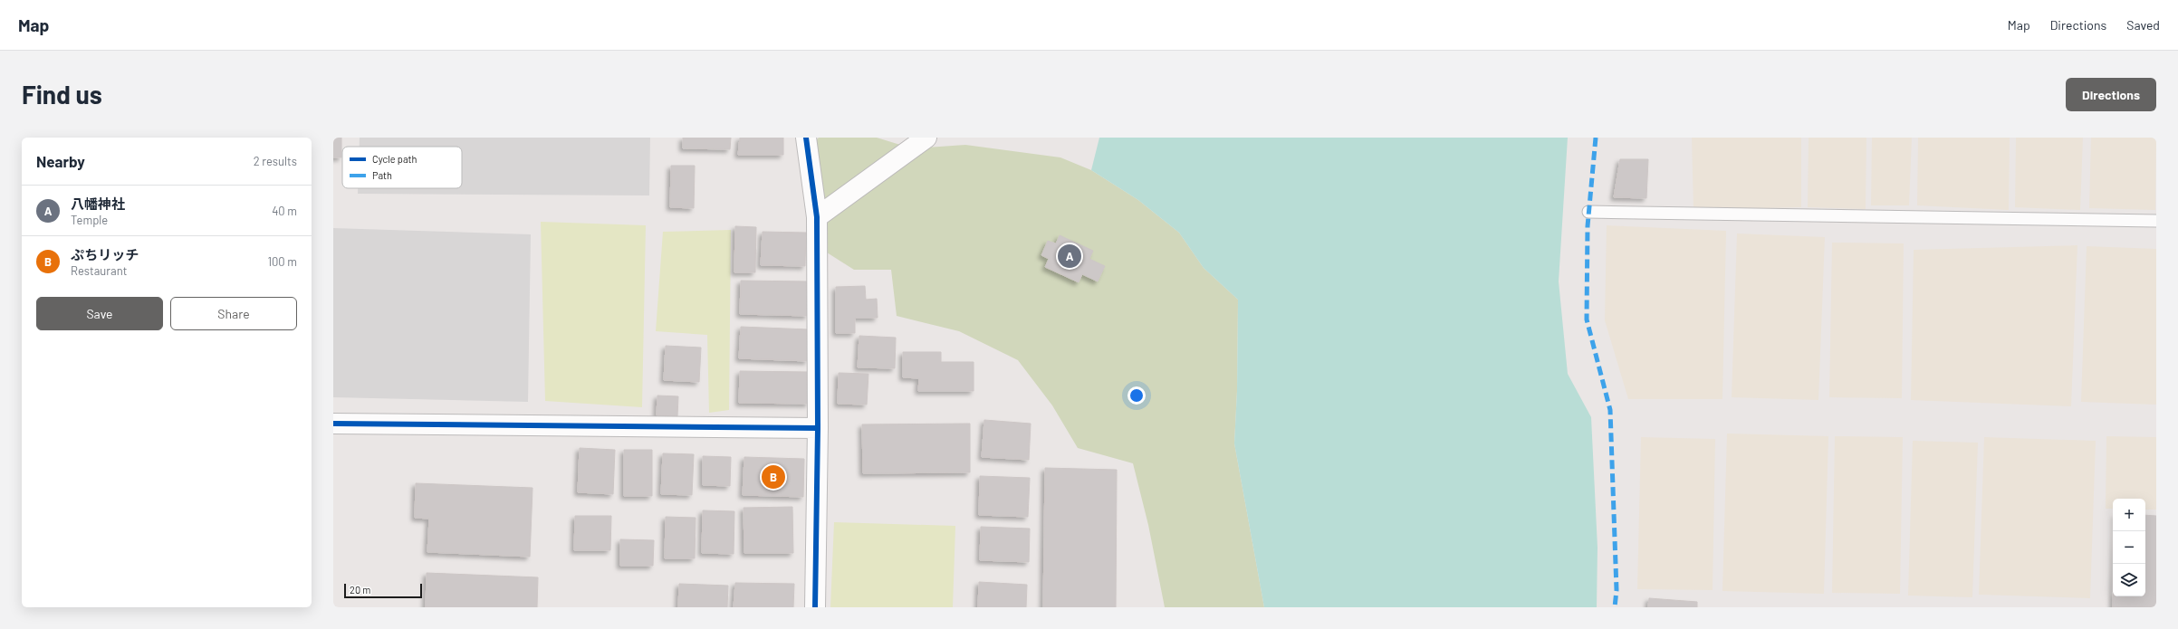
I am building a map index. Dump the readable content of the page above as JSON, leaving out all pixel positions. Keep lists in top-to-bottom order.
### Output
{
  "legend": ["Cycle path", "Path"],
  "scale_bar": "20 m",
  "page": {
    "header": "Map",
    "nav": ["Map", "Directions", "Saved"],
    "buttons": [
      "Directions",
      ["Save", "Share"]
    ],
    "title": "Find us",
    "heading": ["Nearby", "2 results"],
    "list": [
      {
        "mark": "A",
        "name": "八幡神社",
        "note": "Temple",
        "value": "40 m"
      },
      {
        "mark": "B",
        "name": "ぷちリッチ",
        "note": "Restaurant",
        "value": "100 m"
      }
    ],
    "pins": ["A", "B"],
    "map_buttons": ["+", "−"],
    "scale": "20 m"
  }
}
